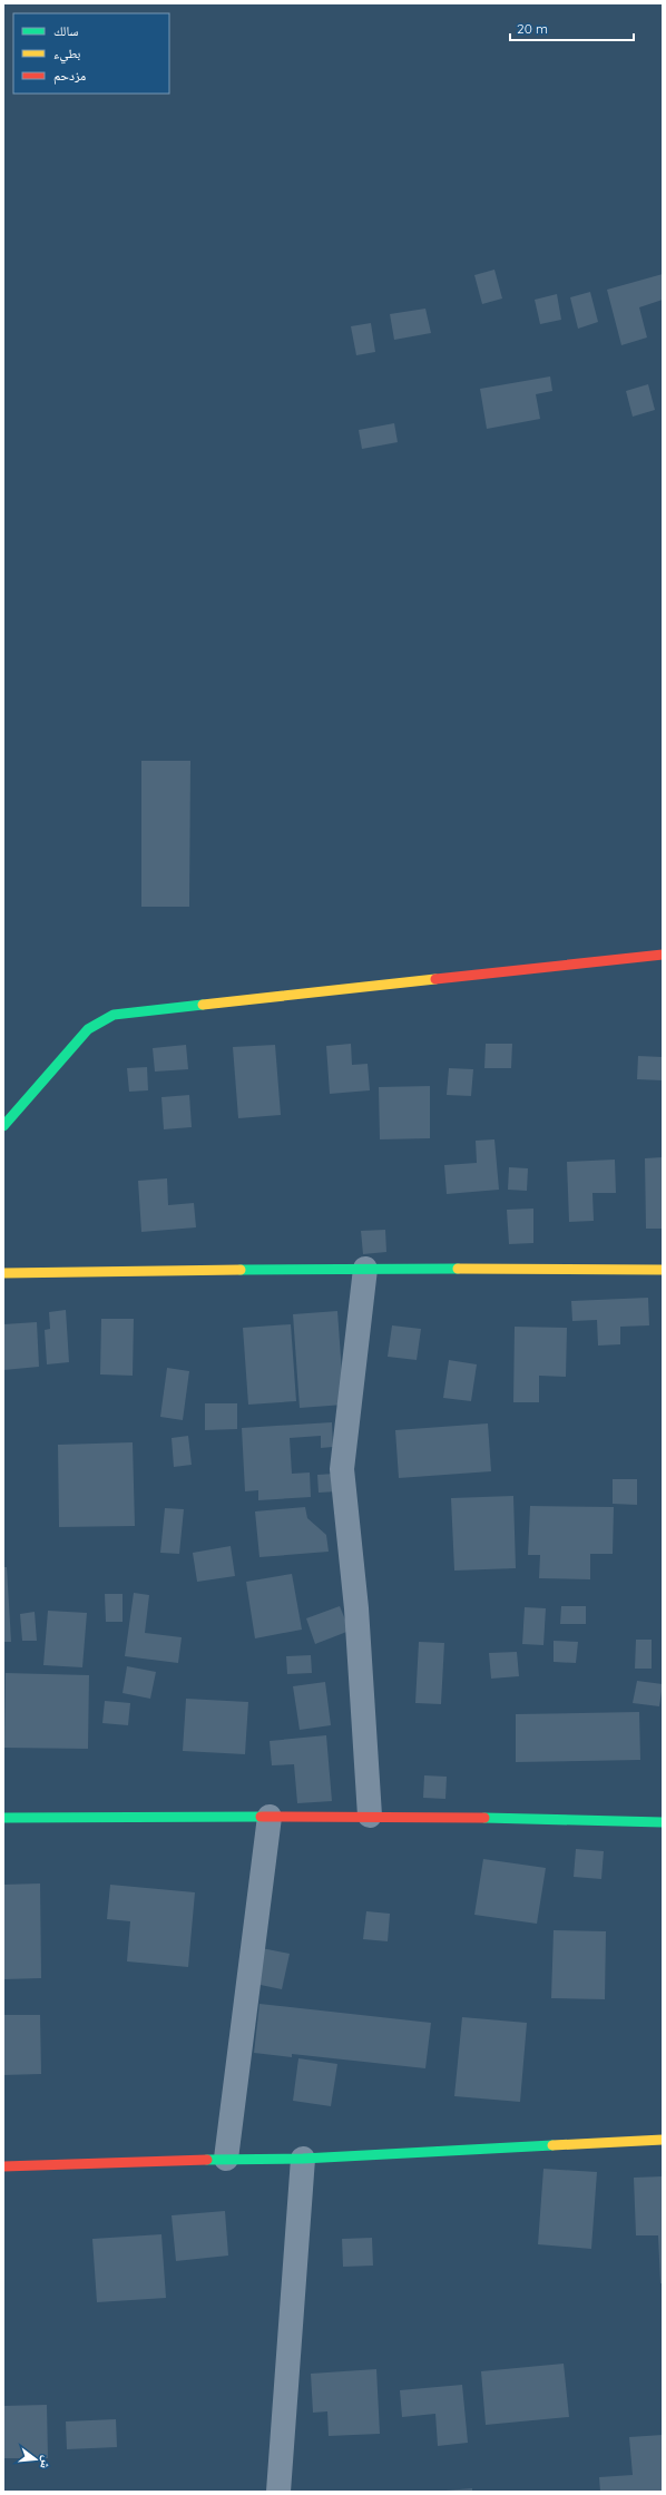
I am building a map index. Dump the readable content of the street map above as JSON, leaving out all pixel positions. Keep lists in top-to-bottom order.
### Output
{
  "legend": ["سالك", "بطيء", "مزدحم"],
  "scale_bar": "20 m",
  "north": "right"
}
